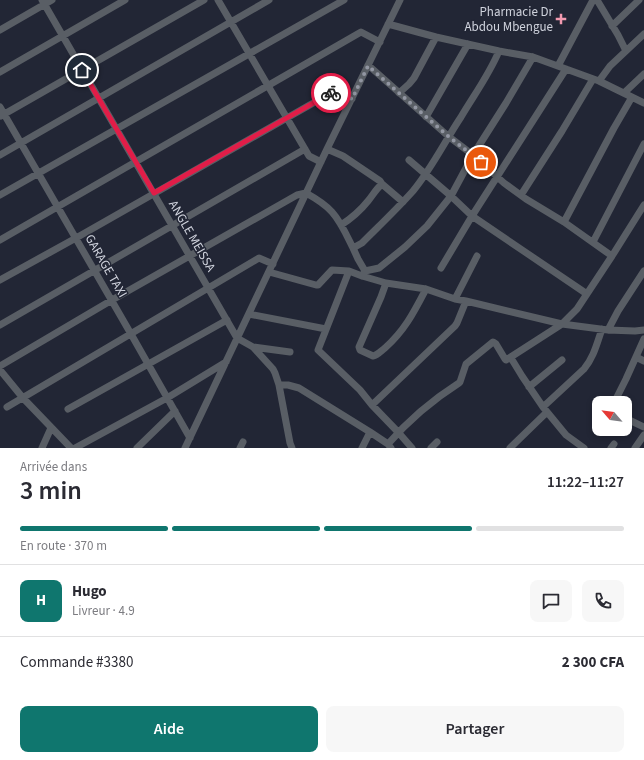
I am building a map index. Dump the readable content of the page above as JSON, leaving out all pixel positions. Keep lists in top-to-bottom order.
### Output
{
  "streets": {
    "street": ["ANGLE MEISSA", "GARAGE TAXI"]
  },
  "places": {
    "health": ["Pharmacie Dr Abdou Mbengue"]
  },
  "north": "top left",
  "page": {
    "heading": ["3 min", "Arrivée dans", "11:22–11:27"],
    "panel": [
      "Hugo",
      "Livreur · 4.9",
      "Commande #3380",
      "2 300 CFA"
    ],
    "bar": "En route · 370 m",
    "round": "H",
    "buttons": ["Aide", "Partager"]
  }
}
